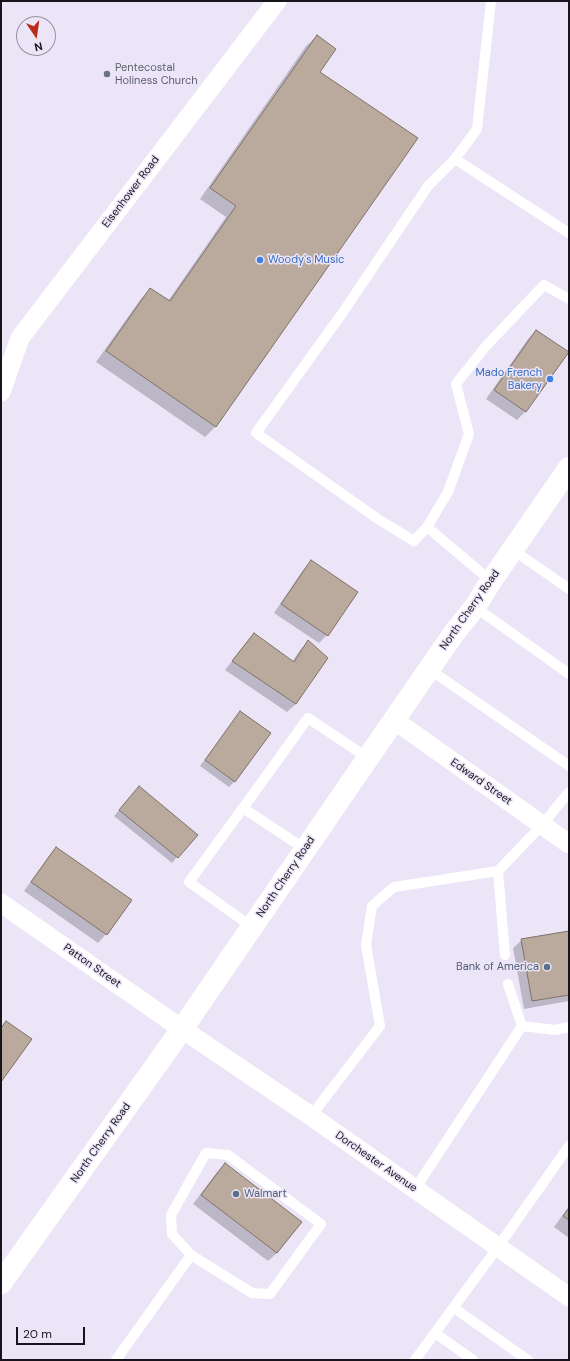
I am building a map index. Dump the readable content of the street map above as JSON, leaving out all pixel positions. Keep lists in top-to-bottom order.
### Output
{
  "streets": {
    "main road": ["North Cherry Road"],
    "street": [
      "Eisenhower Road",
      "Edward Street",
      "Patton Street",
      "Dorchester Avenue"
    ]
  },
  "crossings": [
    ["North Cherry Road", "Edward Street"],
    ["North Cherry Road", "Patton Street"],
    ["North Cherry Road", "Dorchester Avenue"],
    ["Patton Street", "Dorchester Avenue"]
  ],
  "places": [
    "Pentecostal Holiness Church",
    "Woody's Music",
    "Mado French Bakery",
    "Bank of America",
    "Walmart"
  ],
  "scale_bar": "20 m",
  "north": "bottom"
}
